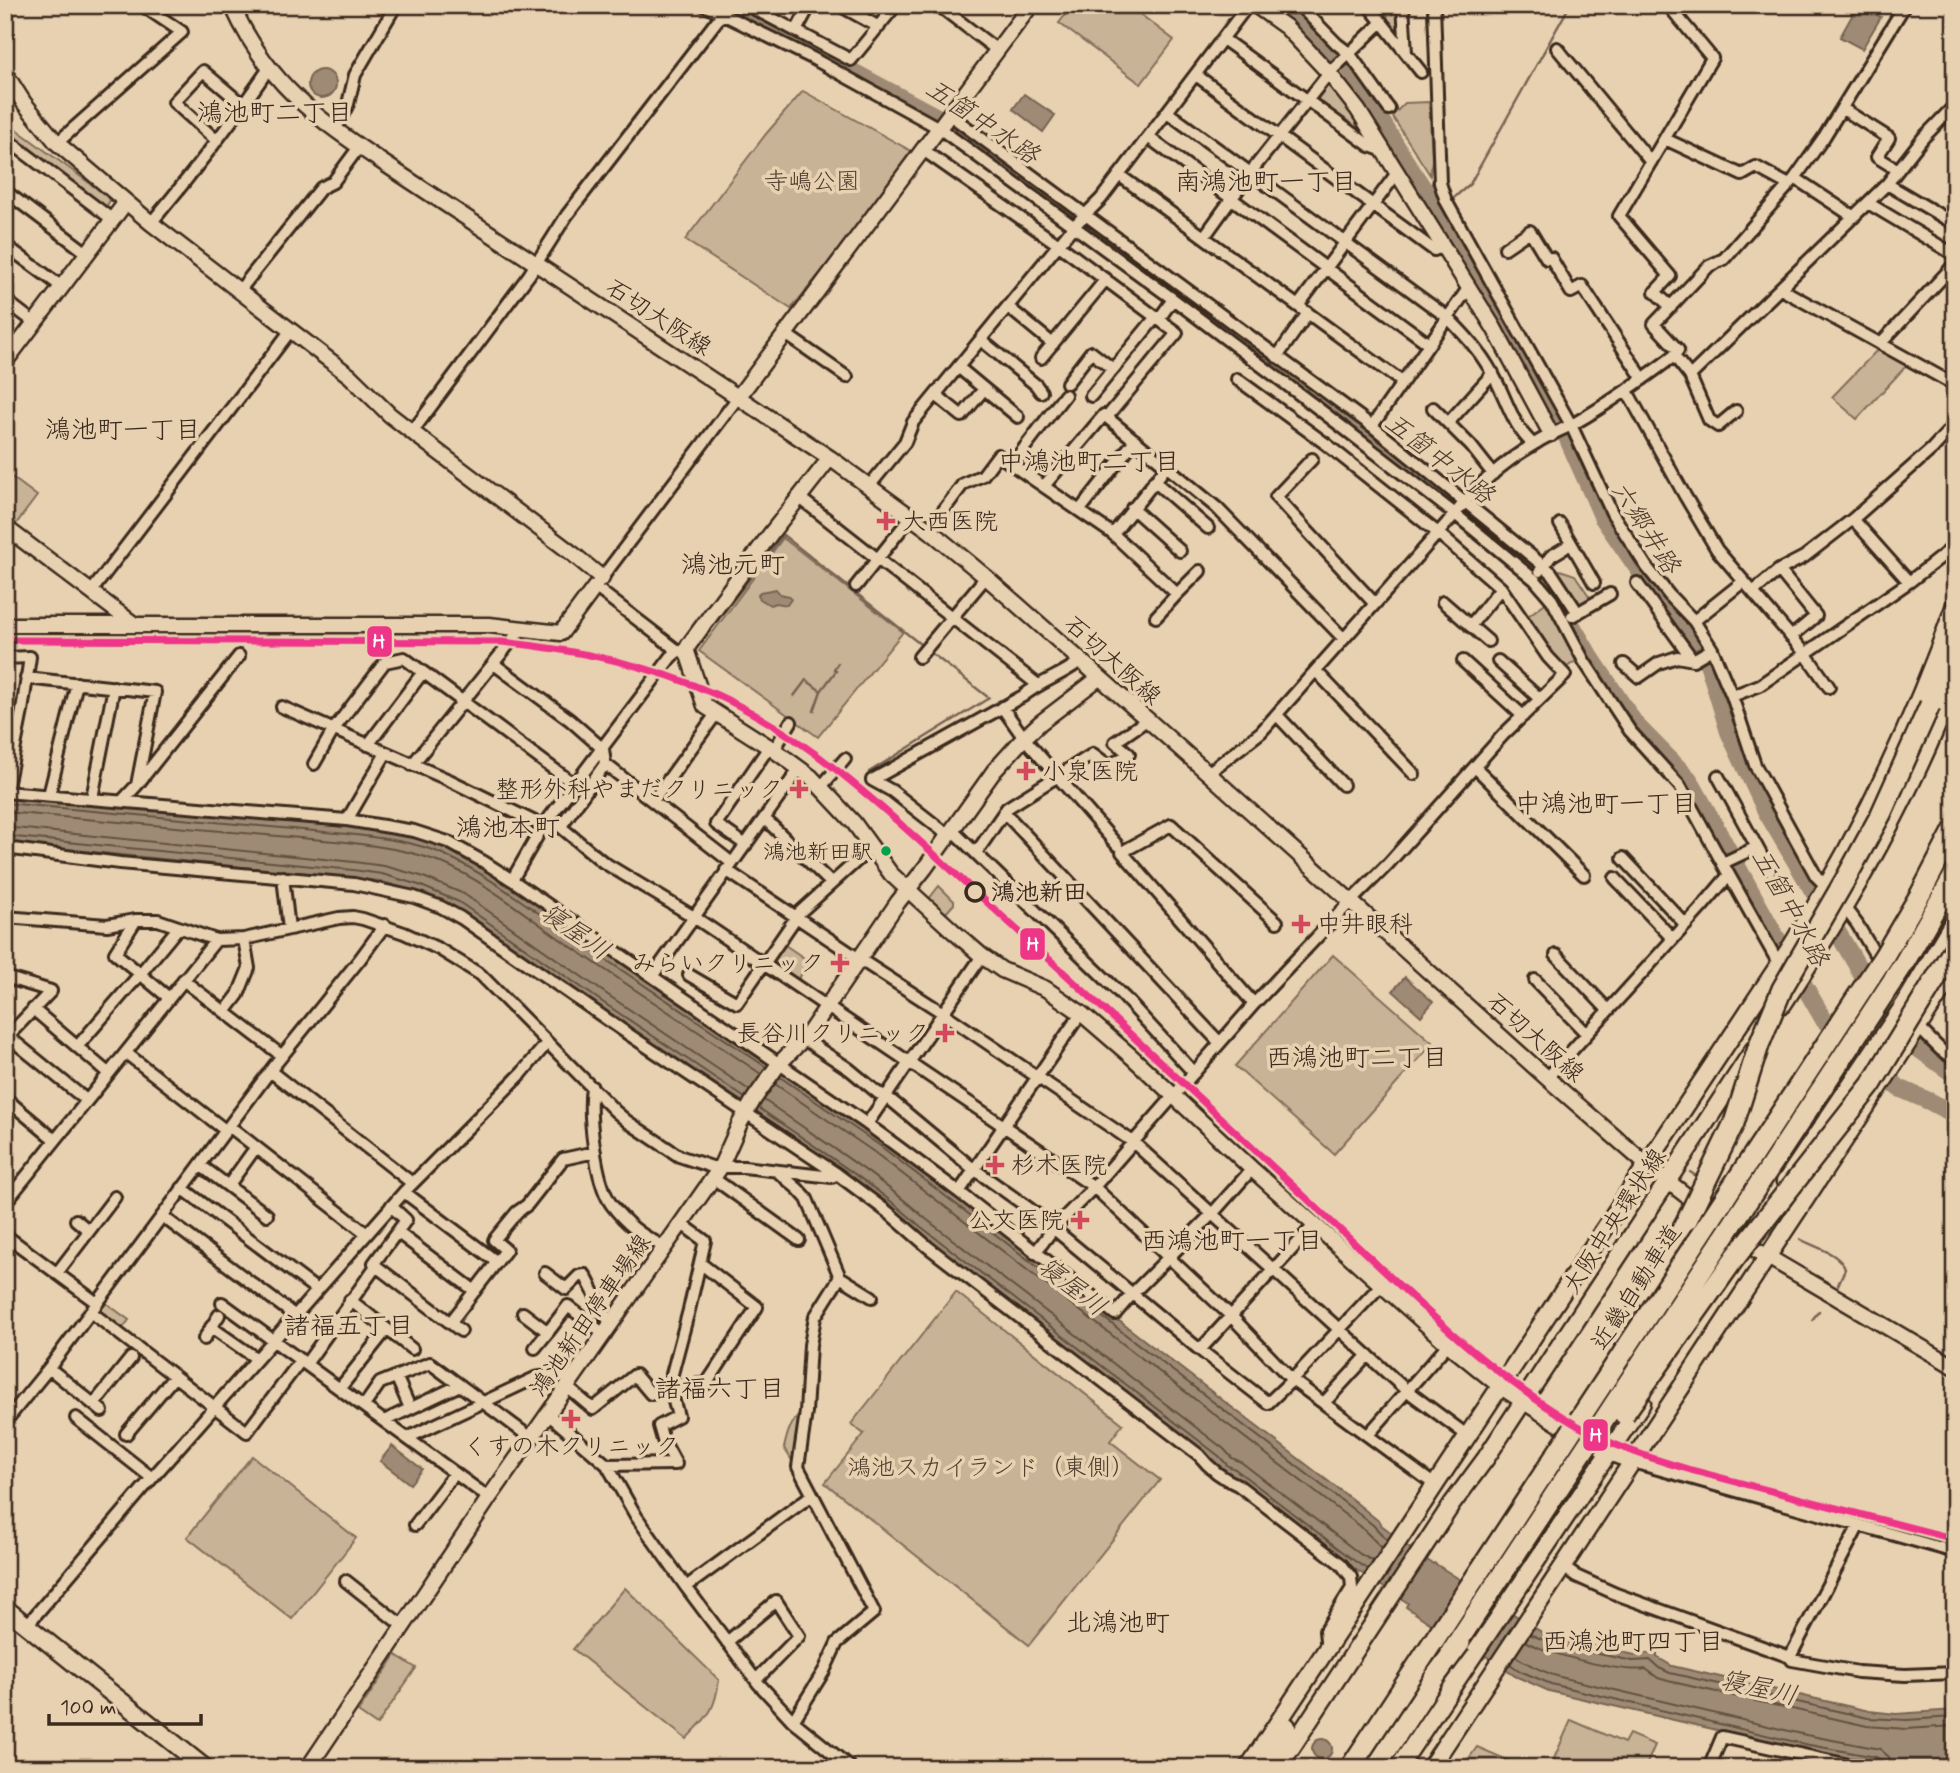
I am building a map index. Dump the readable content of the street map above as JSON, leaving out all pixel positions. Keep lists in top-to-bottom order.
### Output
{
  "streets": {
    "highway": ["近畿自動車道"],
    "main road": ["大阪中央環状線"],
    "street": ["石切大阪線", "鴻池新田停車場線"]
  },
  "crossings": [
    ["石切大阪線", "大阪中央環状線"],
    ["石切大阪線", "鴻池新田停車場線"]
  ],
  "districts": [
    "鴻池町二丁目",
    "南鴻池町一丁目",
    "鴻池町一丁目",
    "中鴻池町二丁目",
    "鴻池元町",
    "中鴻池町一丁目",
    "鴻池本町",
    "西鴻池町二丁目",
    "西鴻池町一丁目",
    "諸福五丁目",
    "諸福六丁目",
    "北鴻池町",
    "西鴻池町四丁目"
  ],
  "water": ["五箇中水路", "六郷井路", "寝屋川"],
  "parks": ["寺嶋公園", "鴻池スカイランド（東側）"],
  "places": {
    "health": [
      "大西医院",
      "小泉医院",
      "整形外科やまだクリニック",
      "中井眼科",
      "みらいクリニック",
      "長谷川クリニック",
      "杉木医院",
      "公文医院",
      "くすの木クリニック"
    ],
    "other": ["鴻池新田駅", "鴻池新田"]
  },
  "lines": ["transit line H"],
  "scale_bar": "100 m"
}
